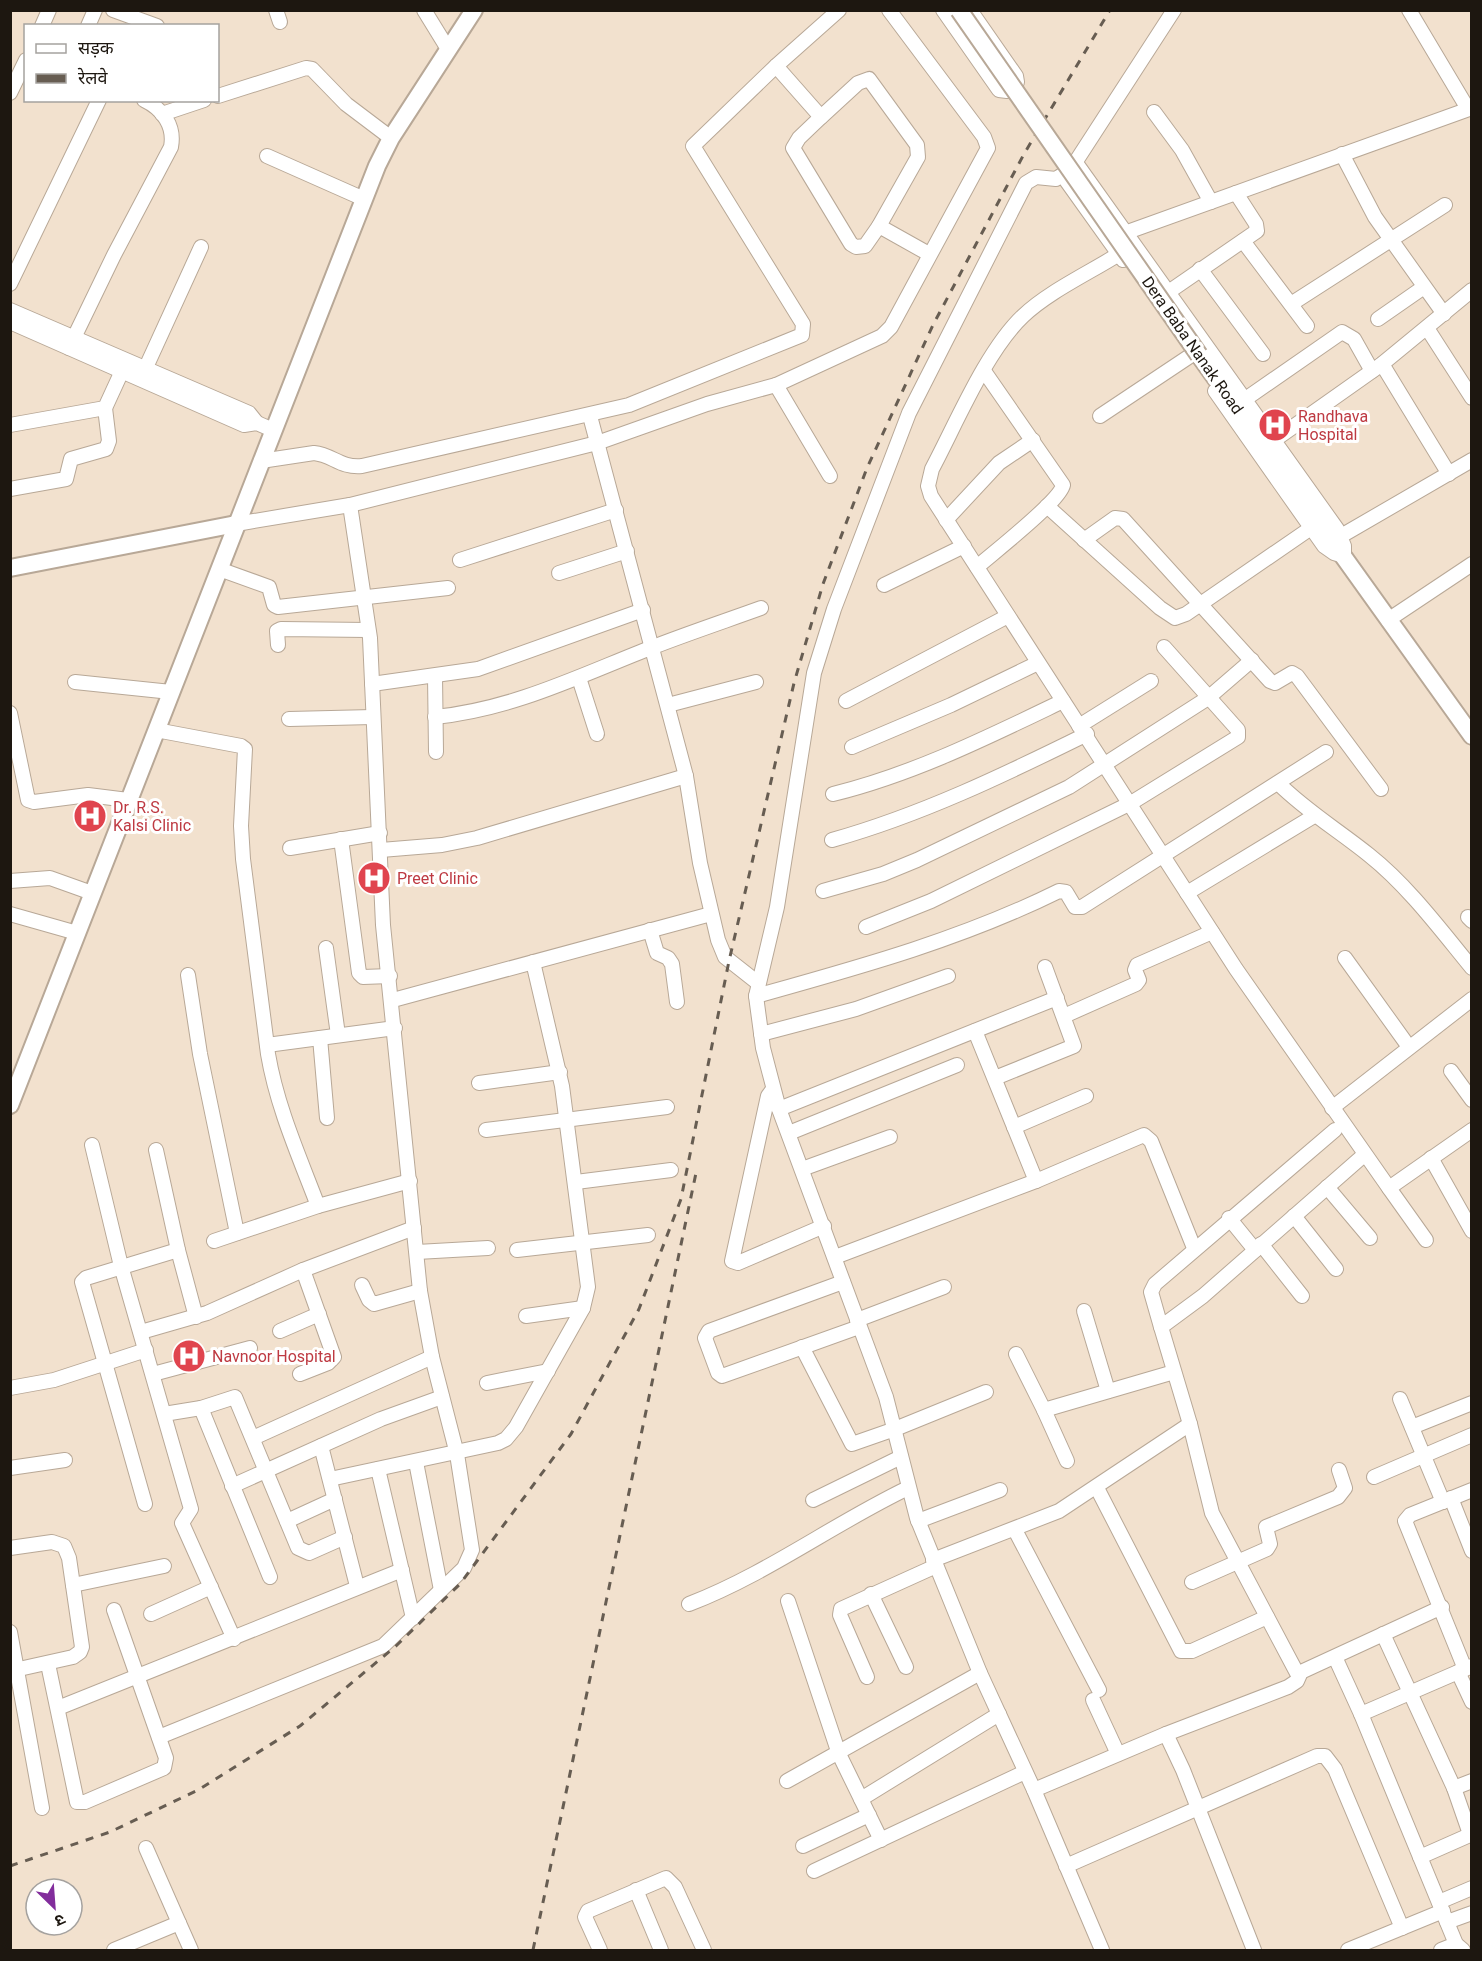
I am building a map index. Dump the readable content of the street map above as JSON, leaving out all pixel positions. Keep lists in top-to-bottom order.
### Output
{
  "streets": {
    "main road": ["Dera Baba Nanak Road"]
  },
  "places": {
    "hospital": [
      "Randhava Hospital",
      "Dr. R.S. Kalsi Clinic",
      "Preet Clinic",
      "Navnoor Hospital"
    ]
  },
  "legend": ["सड़क", "रेलवे"],
  "north": "bottom right"
}
